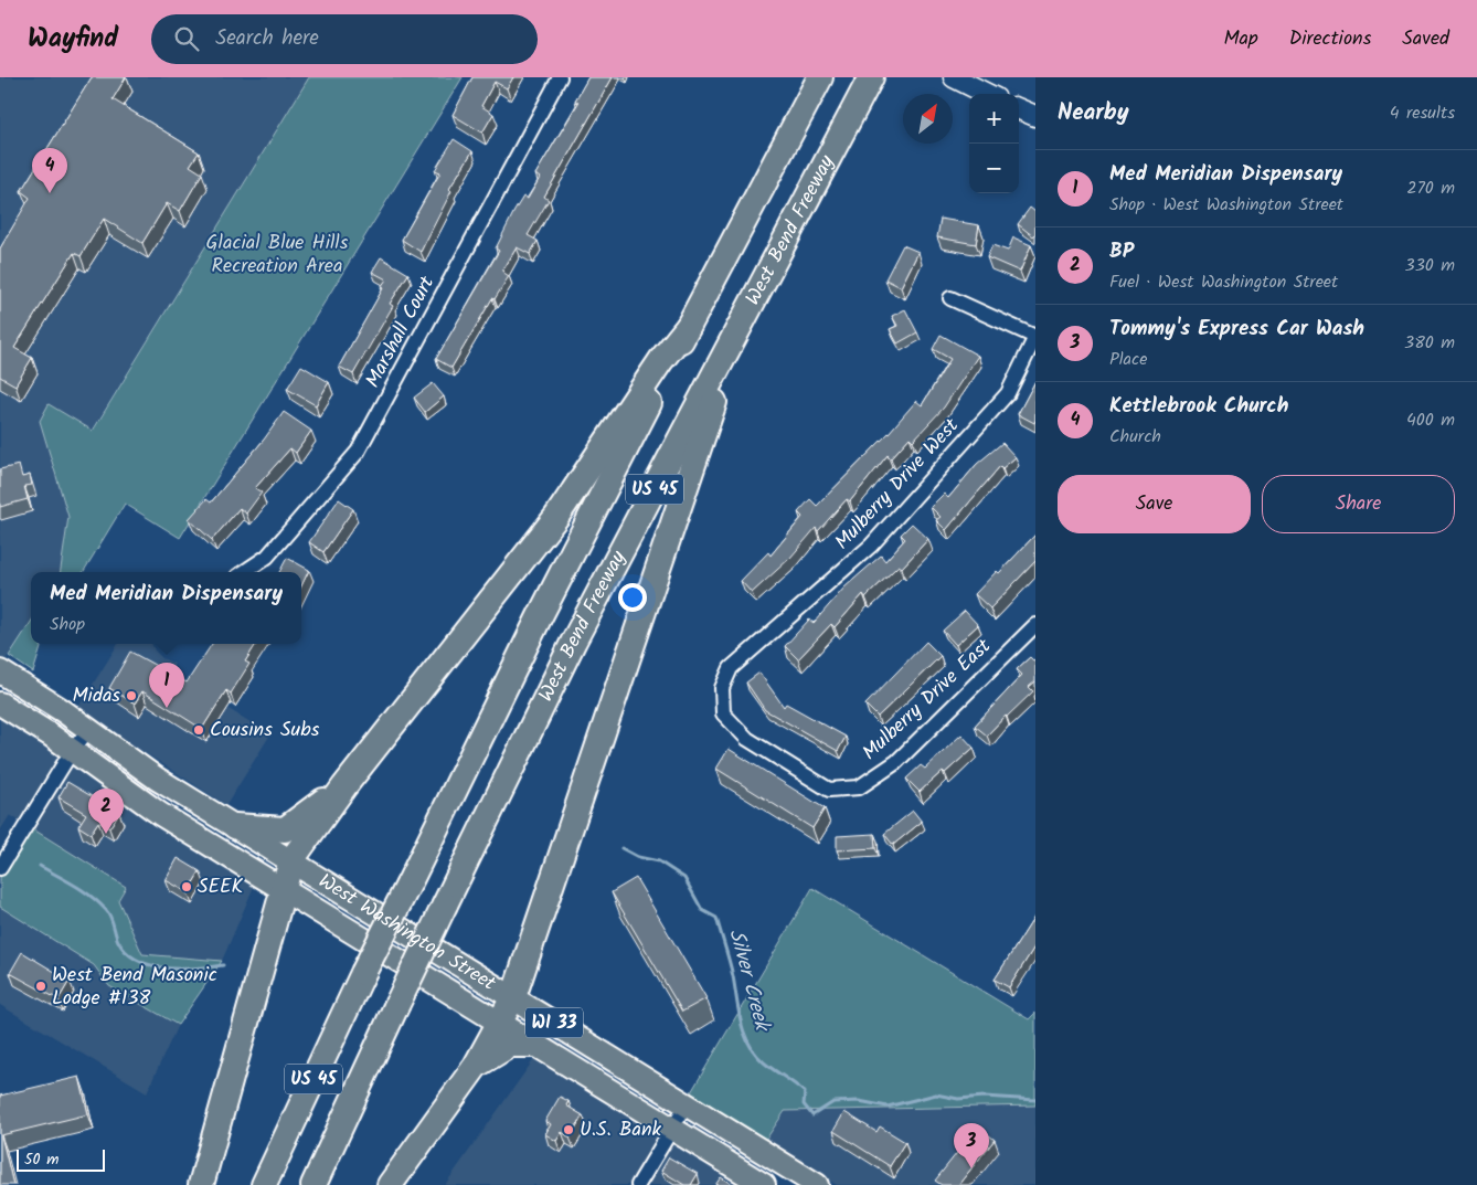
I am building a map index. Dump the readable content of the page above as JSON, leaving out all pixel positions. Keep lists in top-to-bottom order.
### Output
{
  "streets": {
    "highway": ["West Bend Freeway", "US 45"],
    "main road": ["West Washington Street", "WI 33"],
    "street": ["Marshall Court", "Mulberry Drive West", "Mulberry Drive East"]
  },
  "crossings": [
    ["Mulberry Drive West", "Mulberry Drive East"]
  ],
  "water": ["Silver Creek"],
  "parks": ["Glacial Blue Hills Recreation Area"],
  "places": [
    "Midas",
    "Cousins Subs",
    "SEEK",
    "West Bend Masonic Lodge #138",
    "U.S. Bank"
  ],
  "scale_bar": "50 m",
  "north": "top right",
  "page": {
    "header": "Wayfind",
    "search": "Search here",
    "nav": ["Map", "Directions", "Saved"],
    "heading": ["Nearby", "4 results"],
    "map_buttons": ["+", "−"],
    "pins": [
      "4",
      "1",
      "2",
      "3"
    ],
    "list": [
      {
        "mark": "1",
        "name": "Med Meridian Dispensary",
        "note": "Shop · West Washington Street",
        "value": "270 m"
      },
      {
        "mark": "2",
        "name": "BP",
        "note": "Fuel · West Washington Street",
        "value": "330 m"
      },
      {
        "mark": "3",
        "name": "Tommy's Express Car Wash",
        "note": "Place",
        "value": "380 m"
      },
      {
        "mark": "4",
        "name": "Kettlebrook Church",
        "note": "Church",
        "value": "400 m"
      }
    ],
    "buttons": ["Save", "Share"],
    "popup": ["Med Meridian Dispensary", "Shop"],
    "scale": "50 m"
  }
}
